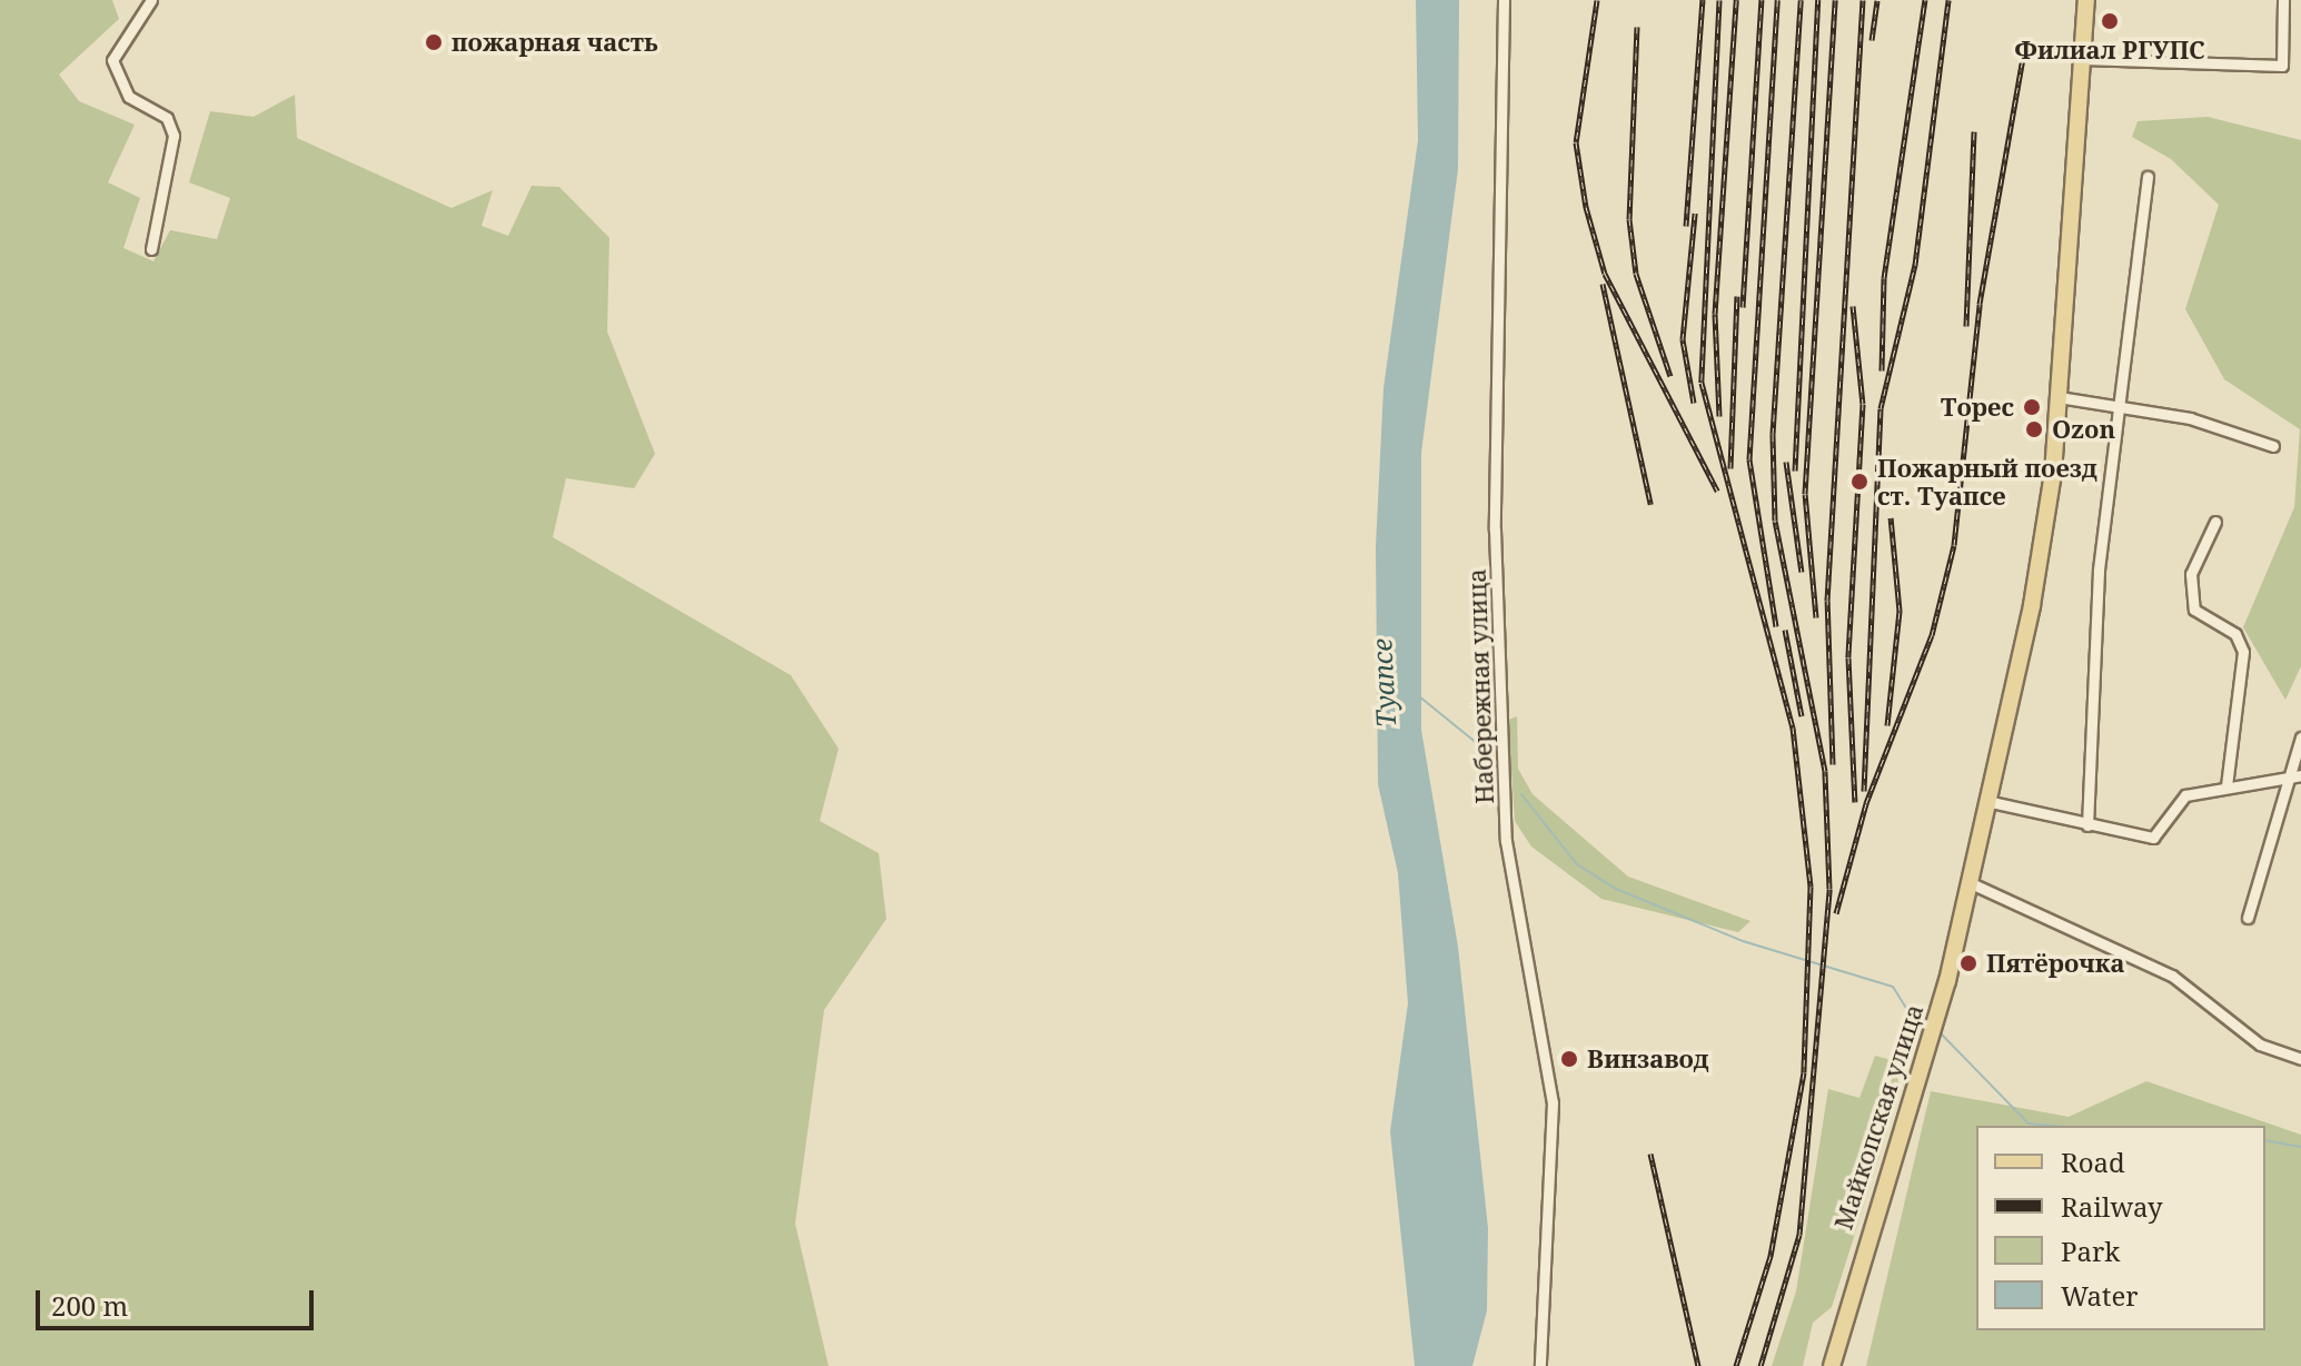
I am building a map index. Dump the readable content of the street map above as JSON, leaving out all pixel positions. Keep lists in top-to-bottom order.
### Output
{
  "streets": {
    "main road": ["Майкопская улица"],
    "street": ["Набережная улица"]
  },
  "water": ["Туапсе"],
  "places": [
    "Филиал РГУПС",
    "пожарная часть",
    "Торес",
    "Ozon",
    "Пожарный поезд ст. Туапсе",
    "Пятёрочка",
    "Винзавод"
  ],
  "legend": [
    "Road",
    "Railway",
    "Park",
    "Water"
  ],
  "scale_bar": "200 m"
}
